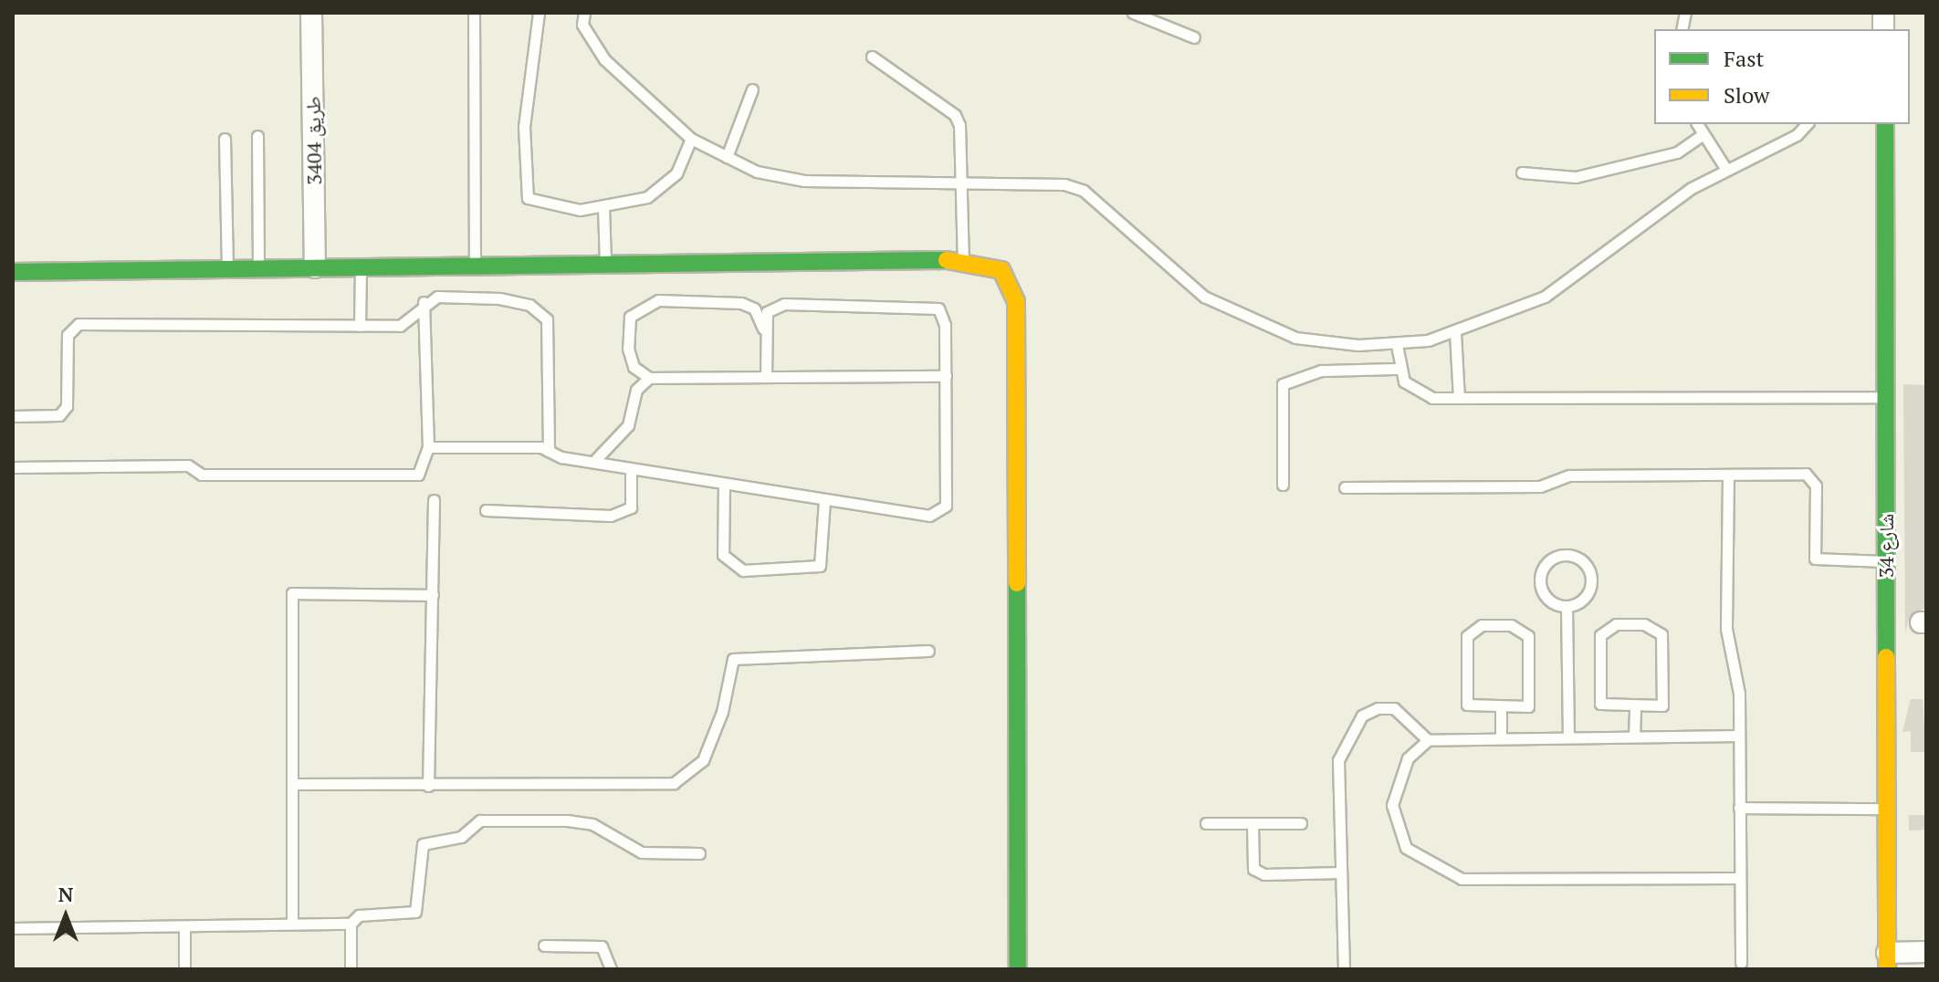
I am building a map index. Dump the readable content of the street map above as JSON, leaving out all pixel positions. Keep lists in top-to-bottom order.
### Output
{
  "streets": {
    "street": ["طريق 3404", "شارع 34"]
  },
  "legend": ["Fast", "Slow"],
  "north": "top"
}
